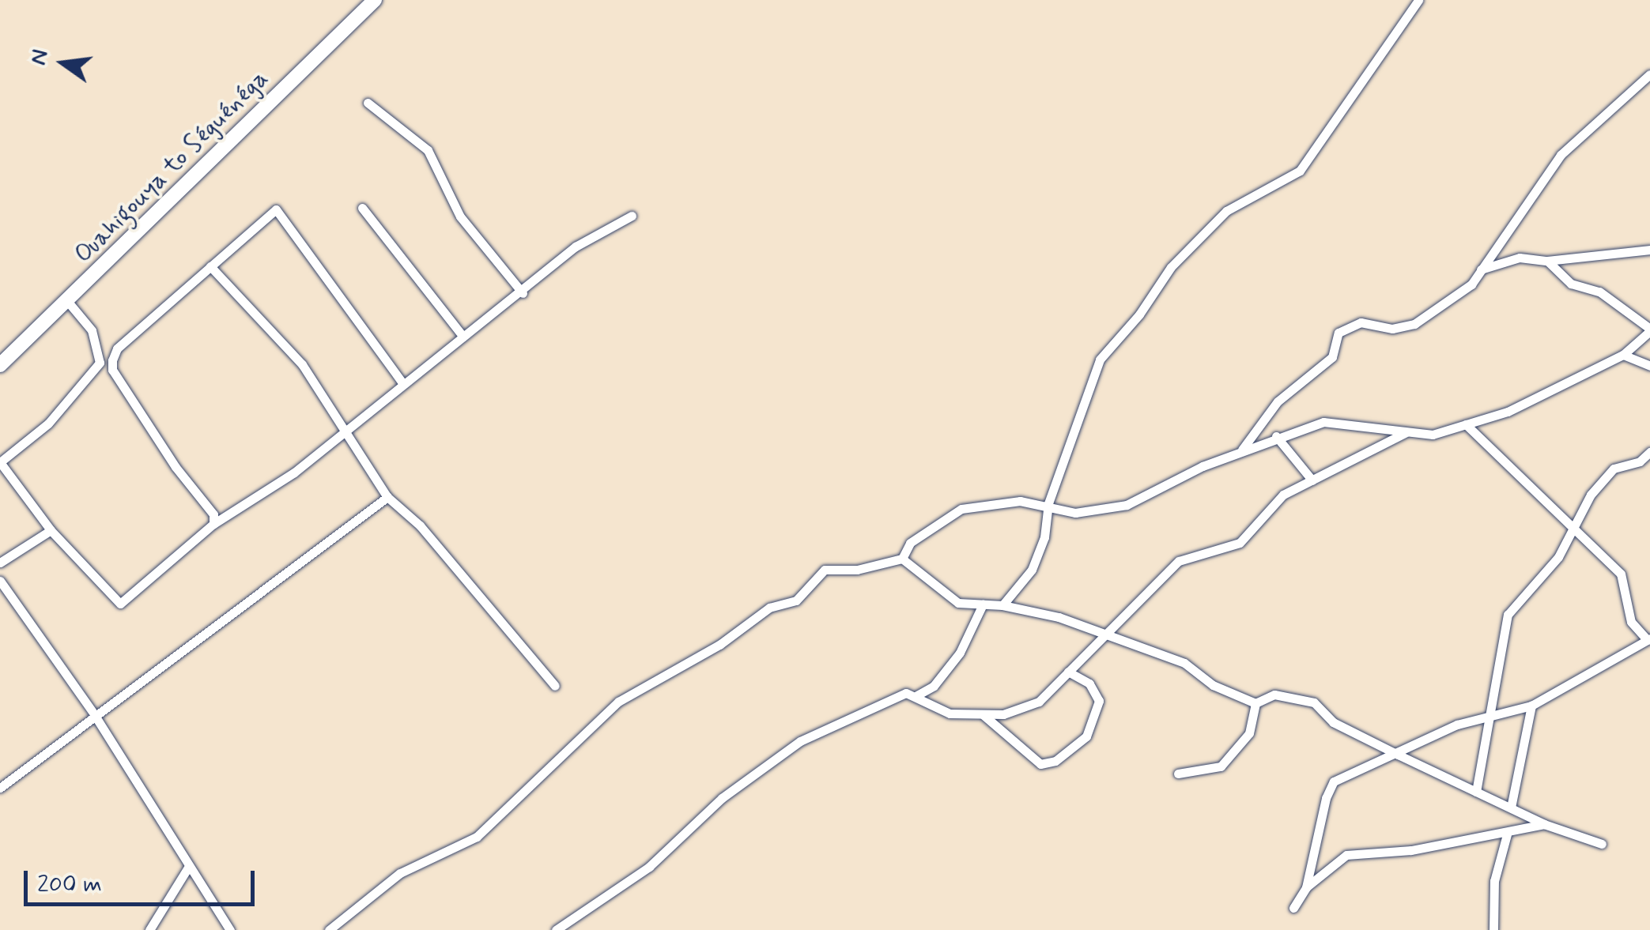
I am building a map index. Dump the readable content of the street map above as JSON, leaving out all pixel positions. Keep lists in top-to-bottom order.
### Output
{
  "streets": {
    "main road": ["Ouahigouya to Séguénéga"]
  },
  "scale_bar": "200 m",
  "north": "left"
}
